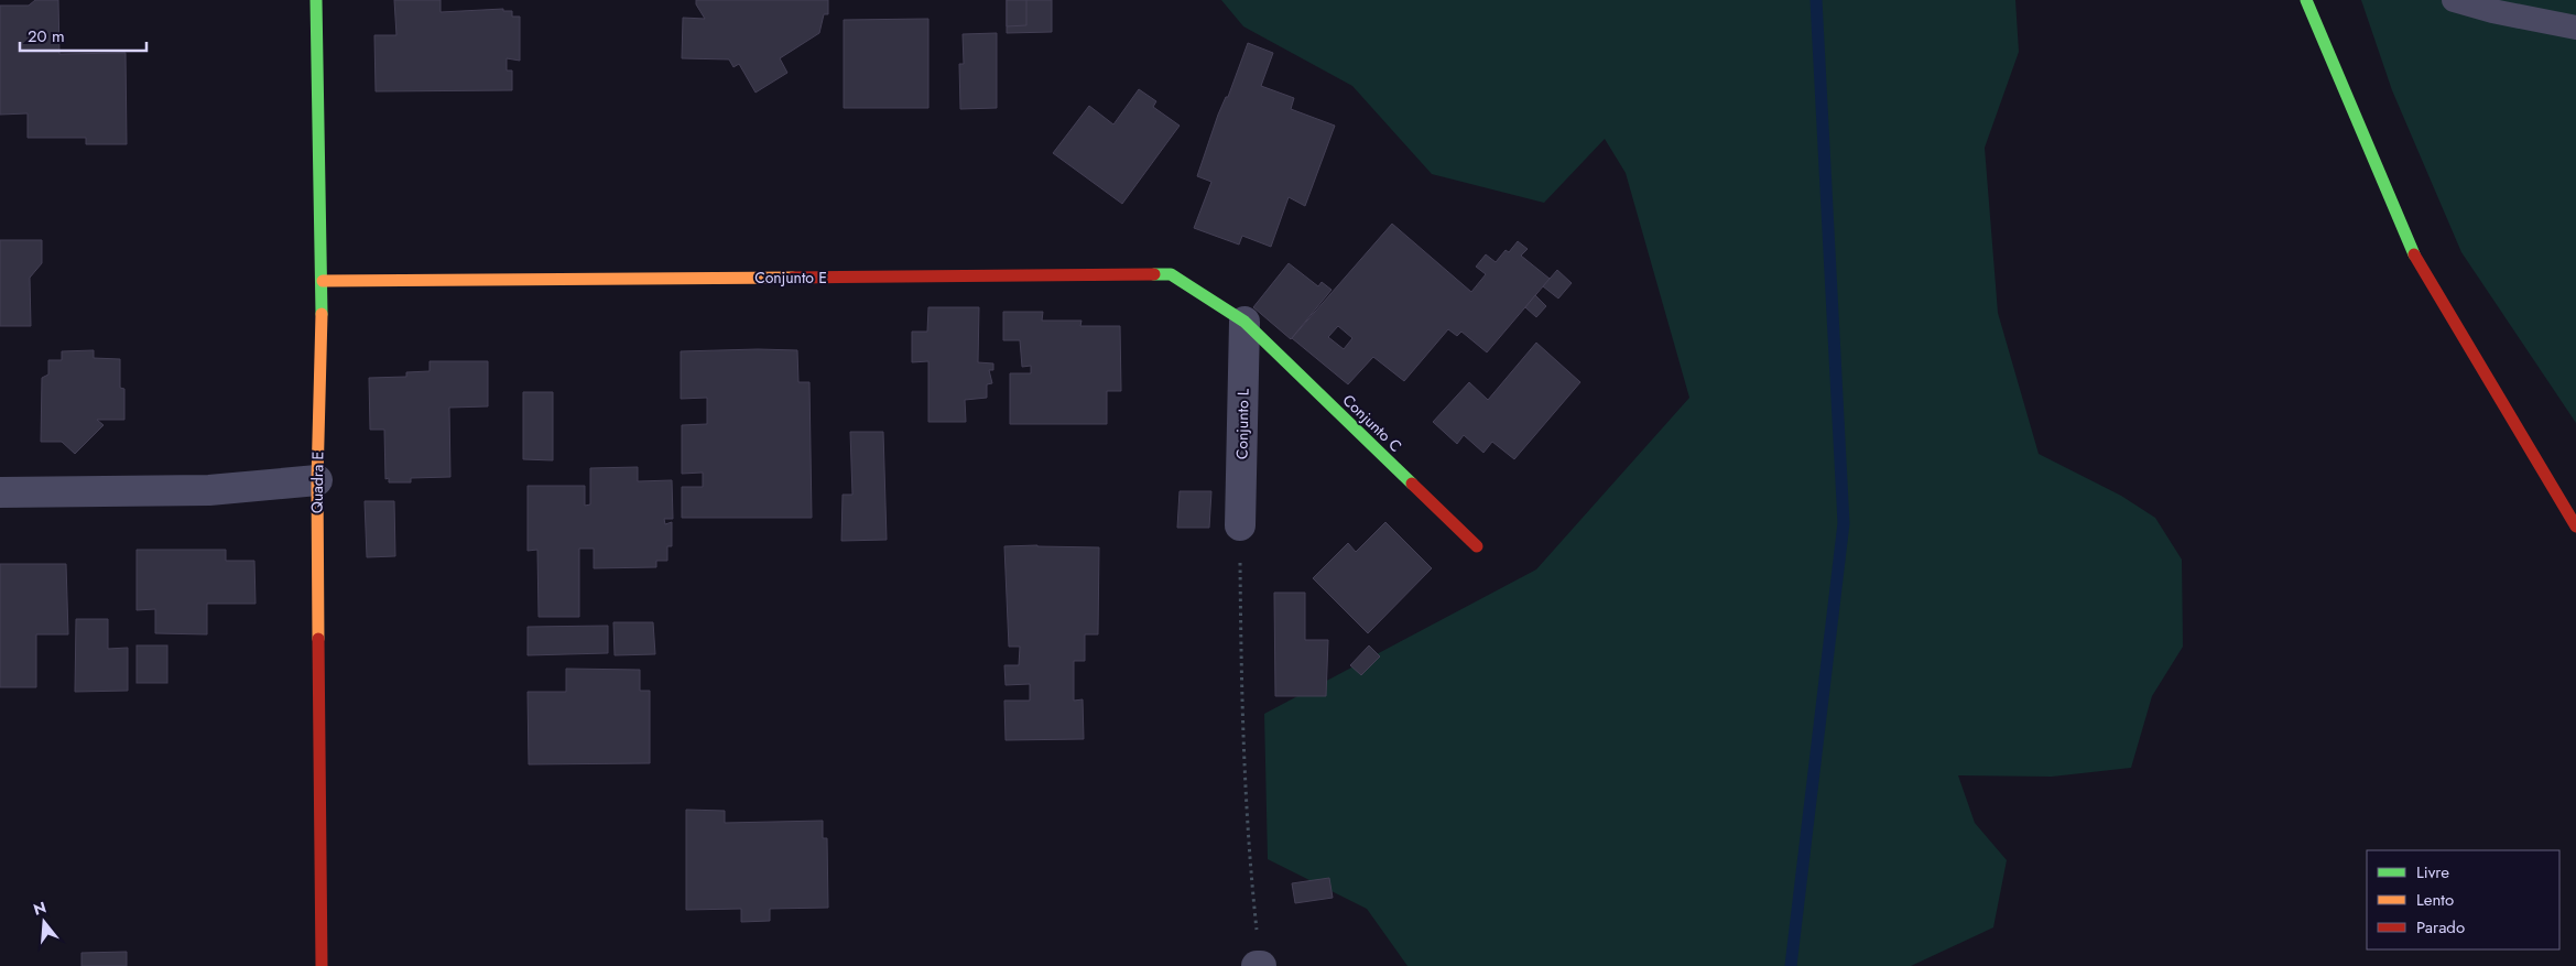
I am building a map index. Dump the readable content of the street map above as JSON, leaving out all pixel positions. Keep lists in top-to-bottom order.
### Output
{
  "streets": {
    "street": [
      "Conjunto E",
      "Conjunto C",
      "Conjunto L",
      "Quadra E"
    ]
  },
  "crossings": [
    ["Conjunto E", "Conjunto C"],
    ["Conjunto E", "Conjunto L"],
    ["Conjunto E", "Quadra E"],
    ["Conjunto C", "Conjunto L"]
  ],
  "legend": ["Livre", "Lento", "Parado"],
  "scale_bar": "20 m",
  "north": "top"
}
